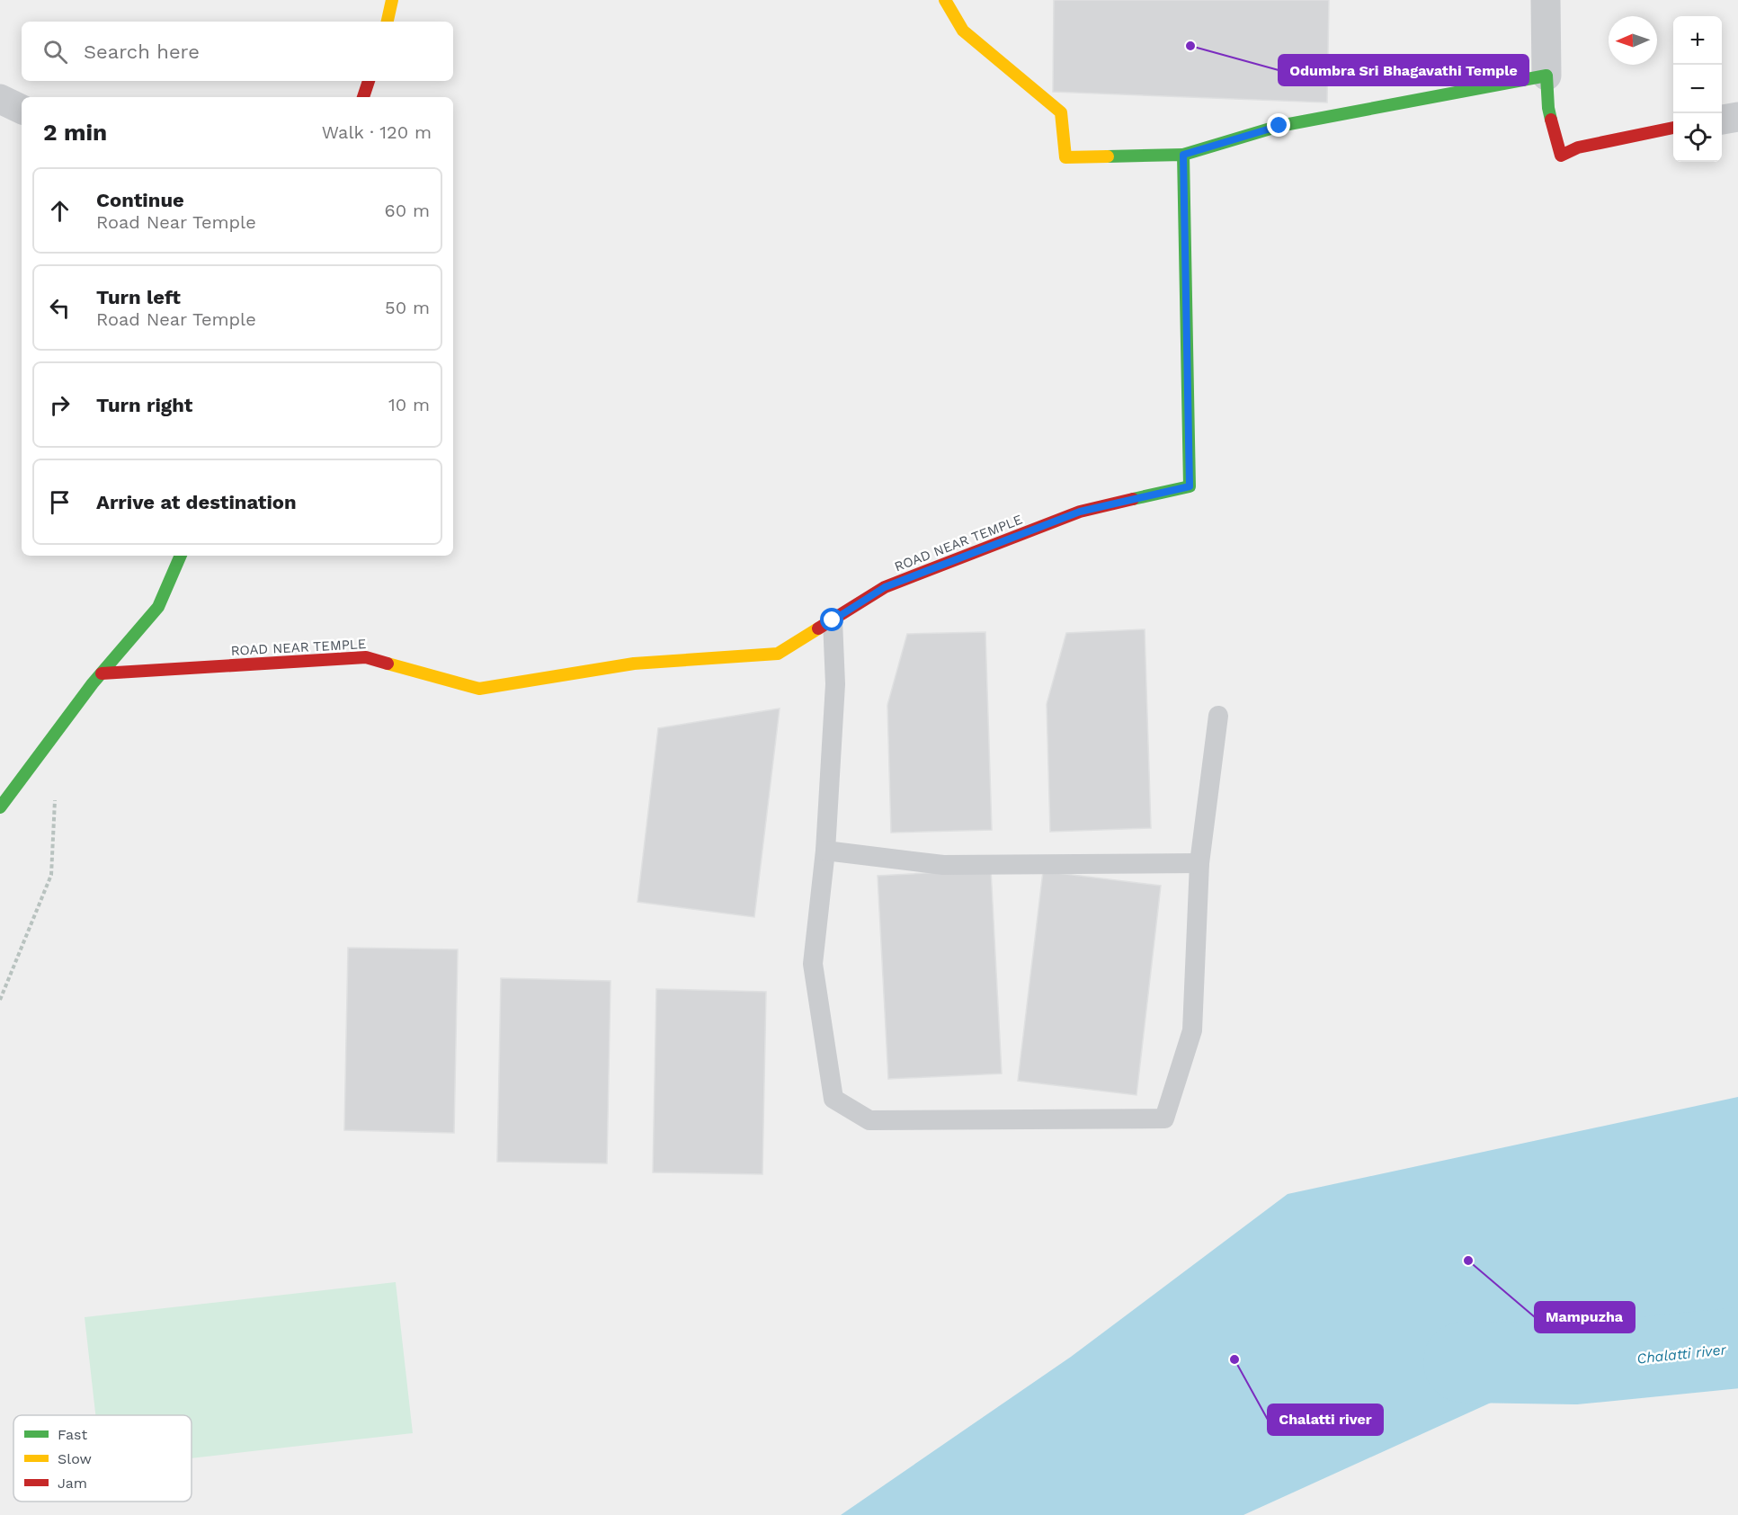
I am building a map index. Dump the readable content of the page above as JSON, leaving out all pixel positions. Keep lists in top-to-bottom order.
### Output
{
  "streets": {
    "street": ["ROAD NEAR TEMPLE"]
  },
  "water": ["Chalatti river"],
  "places": ["Odumbra Sri Bhagavathi Temple", "Mampuzha", "Chalatti river"],
  "legend": ["Fast", "Slow", "Jam"],
  "north": "left",
  "page": {
    "map_buttons": ["+", "−"],
    "search": "Search here",
    "heading": ["2 min", "Walk · 120 m"],
    "list": [
      ["Continue", "Road Near Temple", "60 m"],
      ["Turn left", "Road Near Temple", "50 m"],
      ["Turn right", "10 m"],
      "Arrive at destination"
    ]
  }
}
